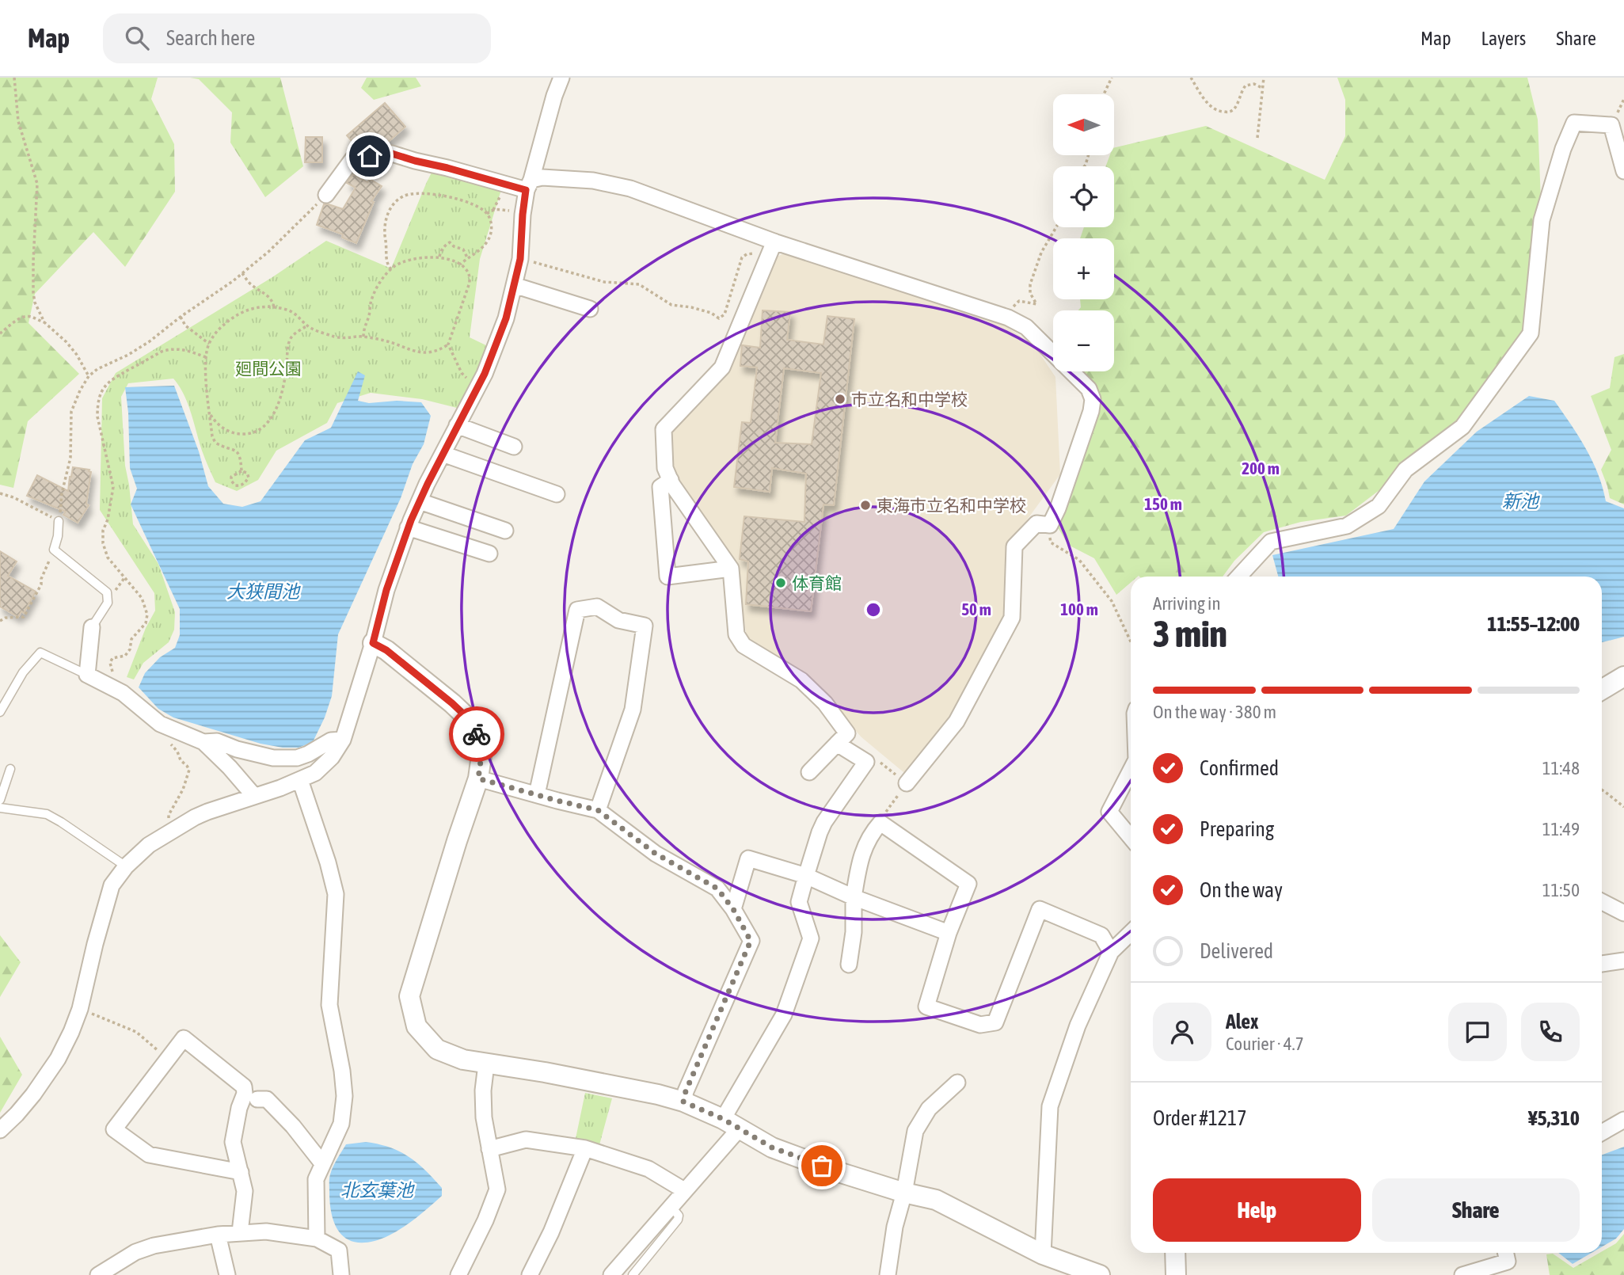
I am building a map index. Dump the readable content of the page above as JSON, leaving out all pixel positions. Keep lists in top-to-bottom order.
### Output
{
  "water": ["新池", "大狭間池", "北玄葉池"],
  "parks": ["廻間公園"],
  "places": ["市立名和中学校", "東海市立名和中学校", "体育館"],
  "north": "left",
  "page": {
    "header": "Map",
    "search": "Search here",
    "nav": ["Map", "Layers", "Share"],
    "map_buttons": ["+", "−"],
    "heading": ["3 min", "Arriving in", "11:55–12:00"],
    "panel": [
      "Alex",
      "Courier · 4.7",
      "Order #1217",
      "¥5,310"
    ],
    "bar": "On the way · 380 m",
    "list": [
      ["Confirmed", "11:48"],
      ["Preparing", "11:49"],
      ["On the way", "11:50"],
      "Delivered"
    ],
    "buttons": ["Help", "Share"]
  },
  "rings": [
    "200 m",
    "150 m",
    "50 m",
    "100 m"
  ]
}
